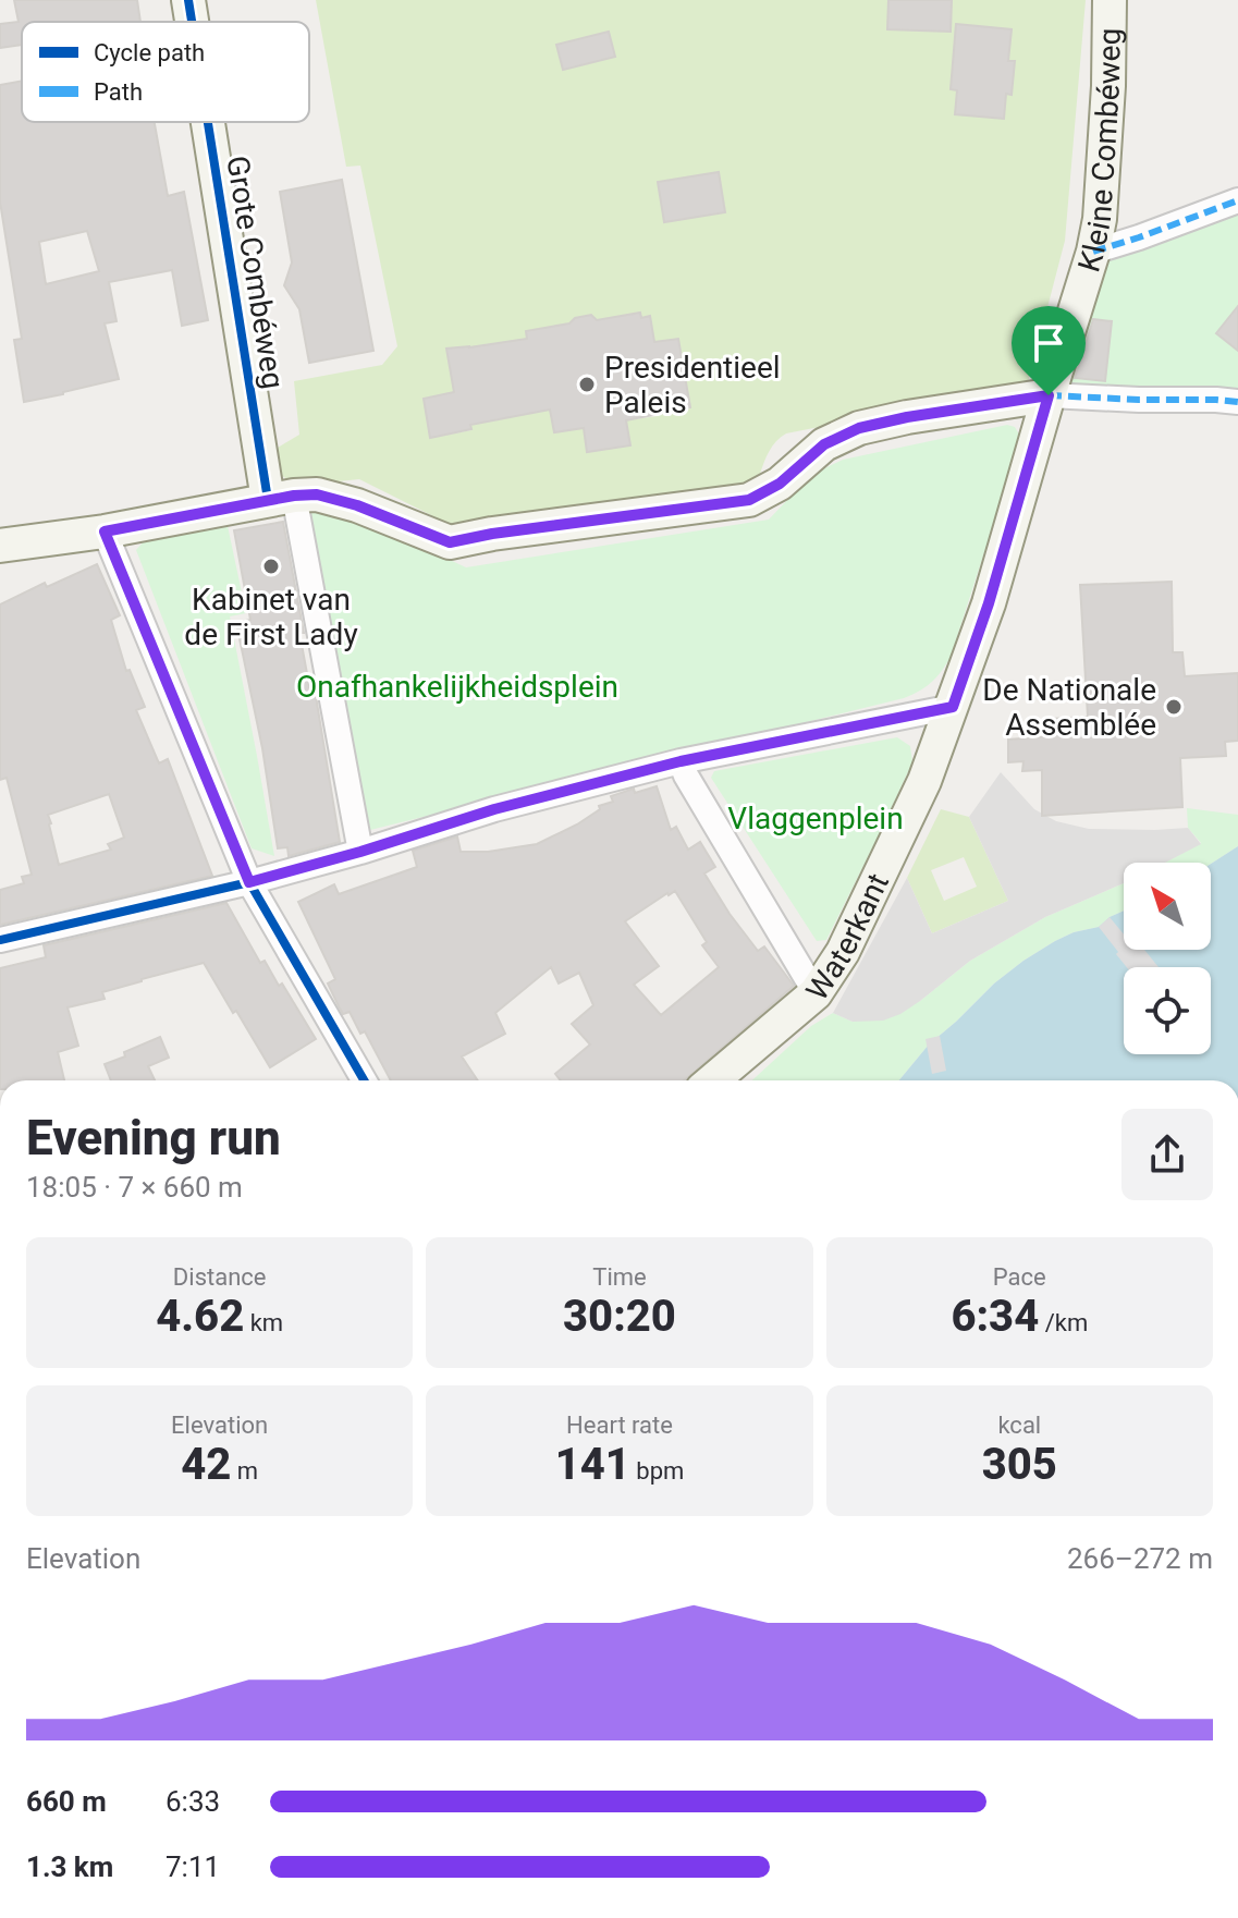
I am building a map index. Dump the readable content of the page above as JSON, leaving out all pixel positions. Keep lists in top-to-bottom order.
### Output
{
  "streets": {
    "main road": ["Kleine Combéweg", "Grote Combéweg", "Waterkant"]
  },
  "crossings": [
    ["Kleine Combéweg", "Waterkant"]
  ],
  "parks": ["Onafhankelijkheidsplein", "Vlaggenplein"],
  "places": ["Presidentieel Paleis", "Kabinet van de First Lady", "De Nationale Assemblée"],
  "legend": ["Cycle path", "Path"],
  "north": "top left",
  "page": {
    "heading": ["Evening run", "18:05 · 7 × 660 m"],
    "stats": [
      ["Distance", "4.62 km"],
      ["Time", "30:20"],
      ["Pace", "6:34 /km"],
      ["Elevation", "42 m"],
      ["Heart rate", "141 bpm"],
      ["kcal", "305"]
    ],
    "chart": ["Elevation", "266–272 m"],
    "list": [
      {
        "name": "660 m",
        "note": "6:33"
      },
      {
        "name": "1.3 km",
        "note": "7:11"
      }
    ]
  }
}
